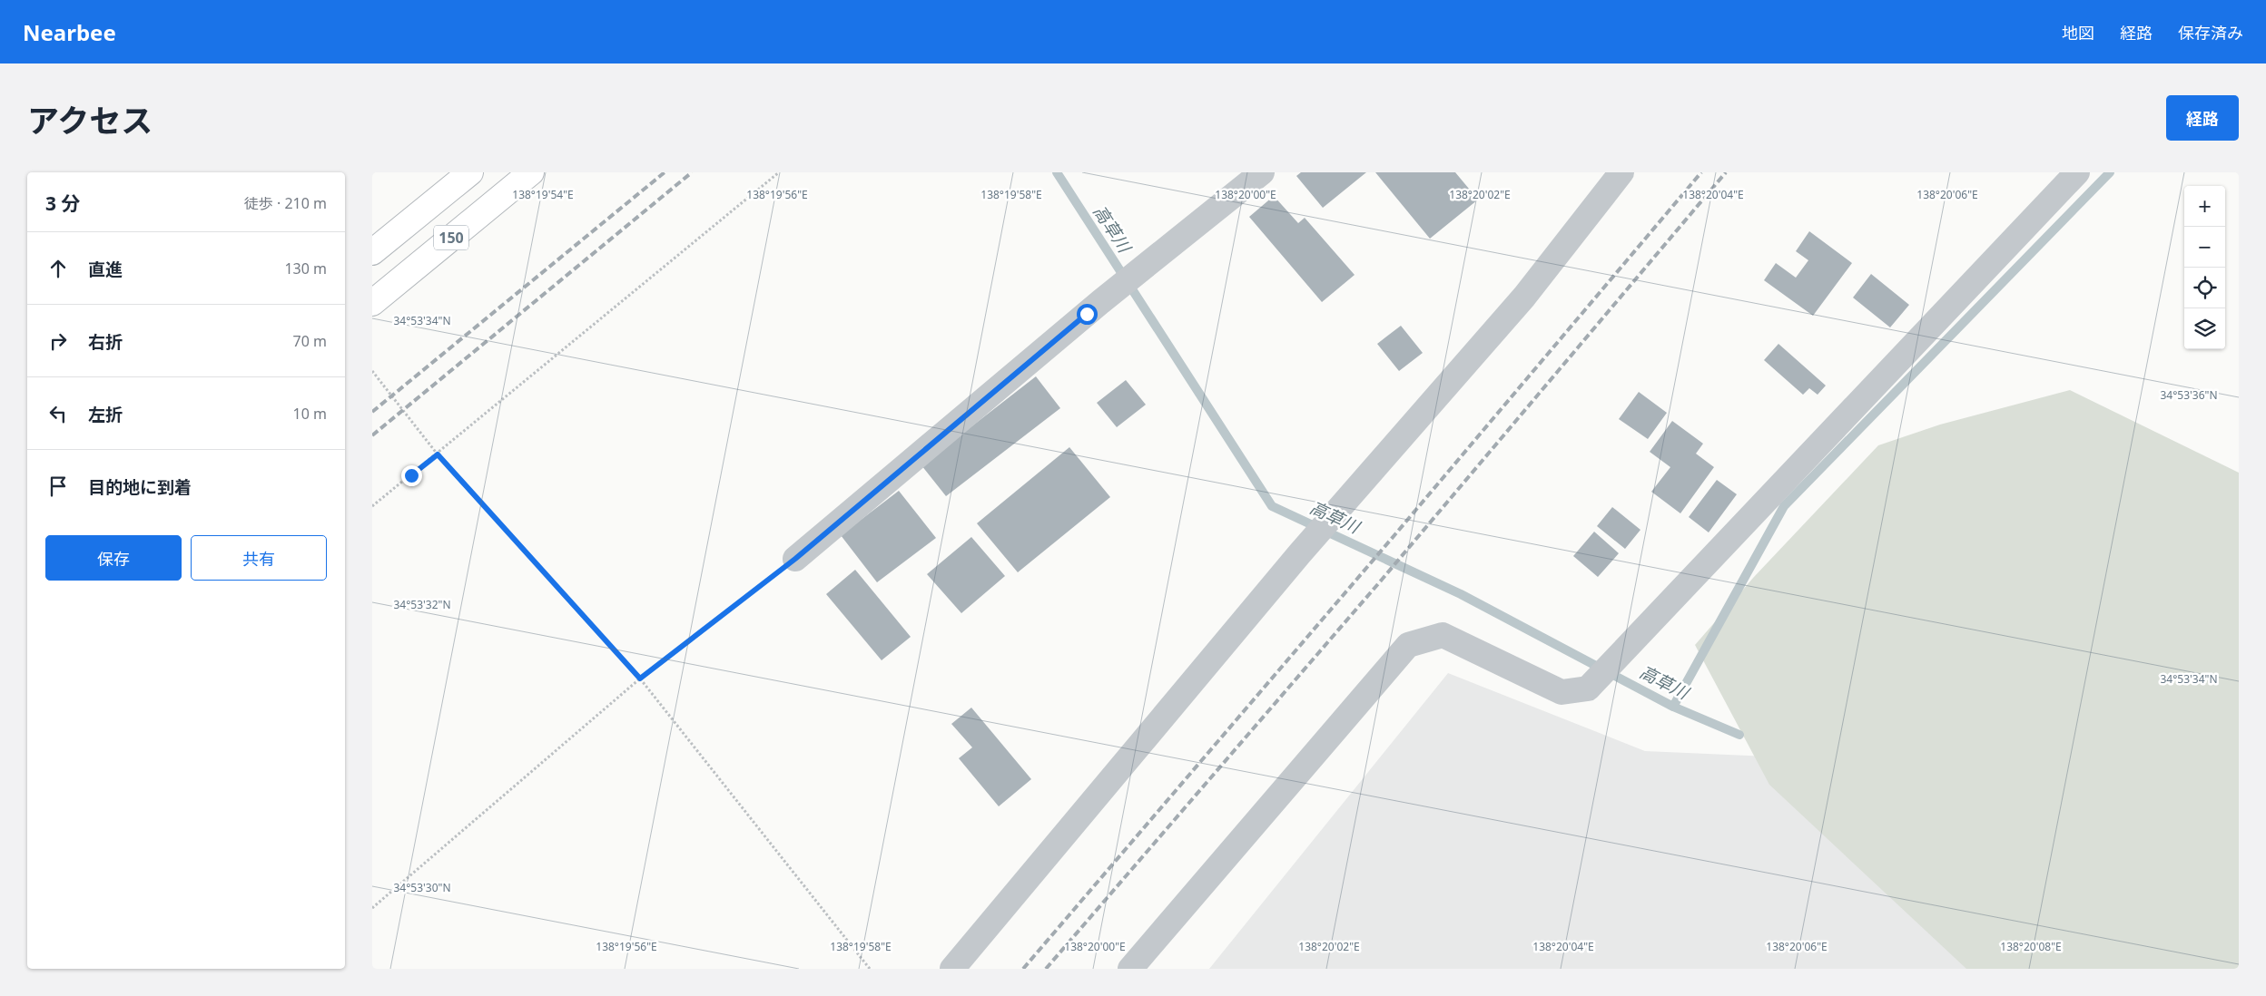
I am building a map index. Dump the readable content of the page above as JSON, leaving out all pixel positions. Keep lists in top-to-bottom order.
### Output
{
  "streets": {
    "highway": ["150"]
  },
  "water": ["高草川"],
  "page": {
    "header": "Nearbee",
    "nav": ["地図", "経路", "保存済み"],
    "title": "アクセス",
    "buttons": [
      "経路",
      ["保存", "共有"]
    ],
    "heading": ["3 分", "徒歩 · 210 m"],
    "map_buttons": ["+", "−"],
    "list": [
      ["直進", "130 m"],
      ["右折", "70 m"],
      ["左折", "10 m"],
      "目的地に到着"
    ]
  },
  "coordinates": [
    "138°19'54\"E",
    "138°19'56\"E",
    "138°19'58\"E",
    "138°20'00\"E",
    "138°20'02\"E",
    "138°20'04\"E",
    "138°20'06\"E",
    "34°53'34\"N",
    "34°53'36\"N",
    "34°53'32\"N",
    "34°53'30\"N",
    "138°20'08\"E"
  ]
}
